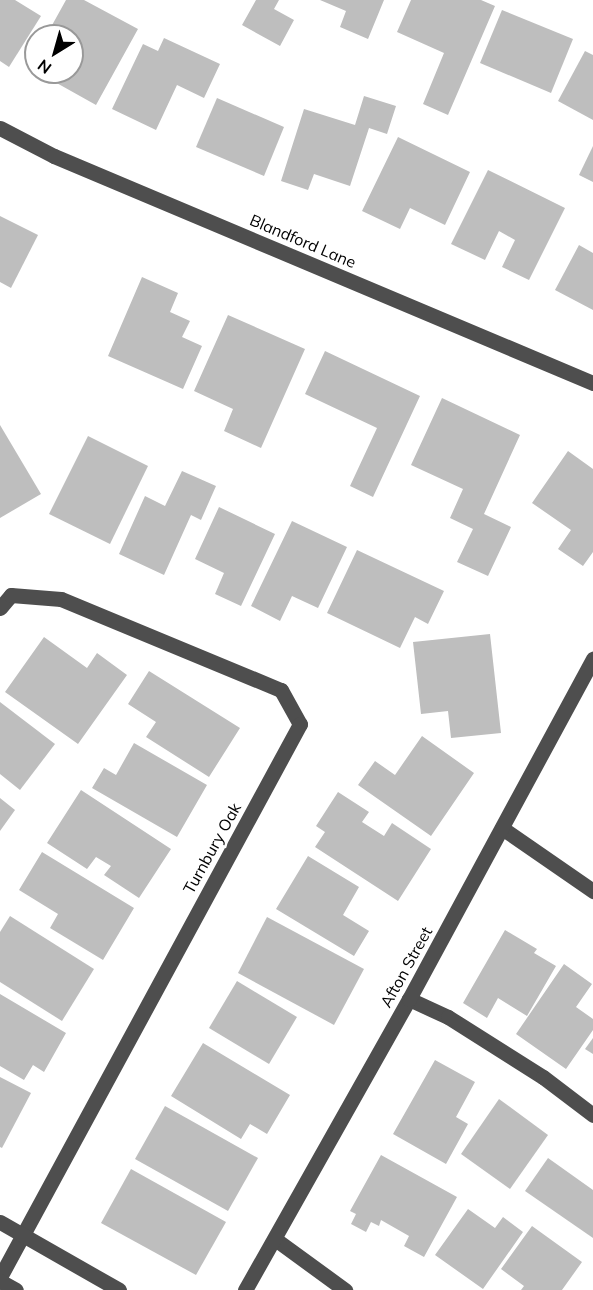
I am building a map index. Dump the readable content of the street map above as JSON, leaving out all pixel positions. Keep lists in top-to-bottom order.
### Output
{
  "streets": {
    "street": ["Blandford Lane", "Turnbury Oak", "Afton Street"]
  },
  "north": "bottom left"
}
